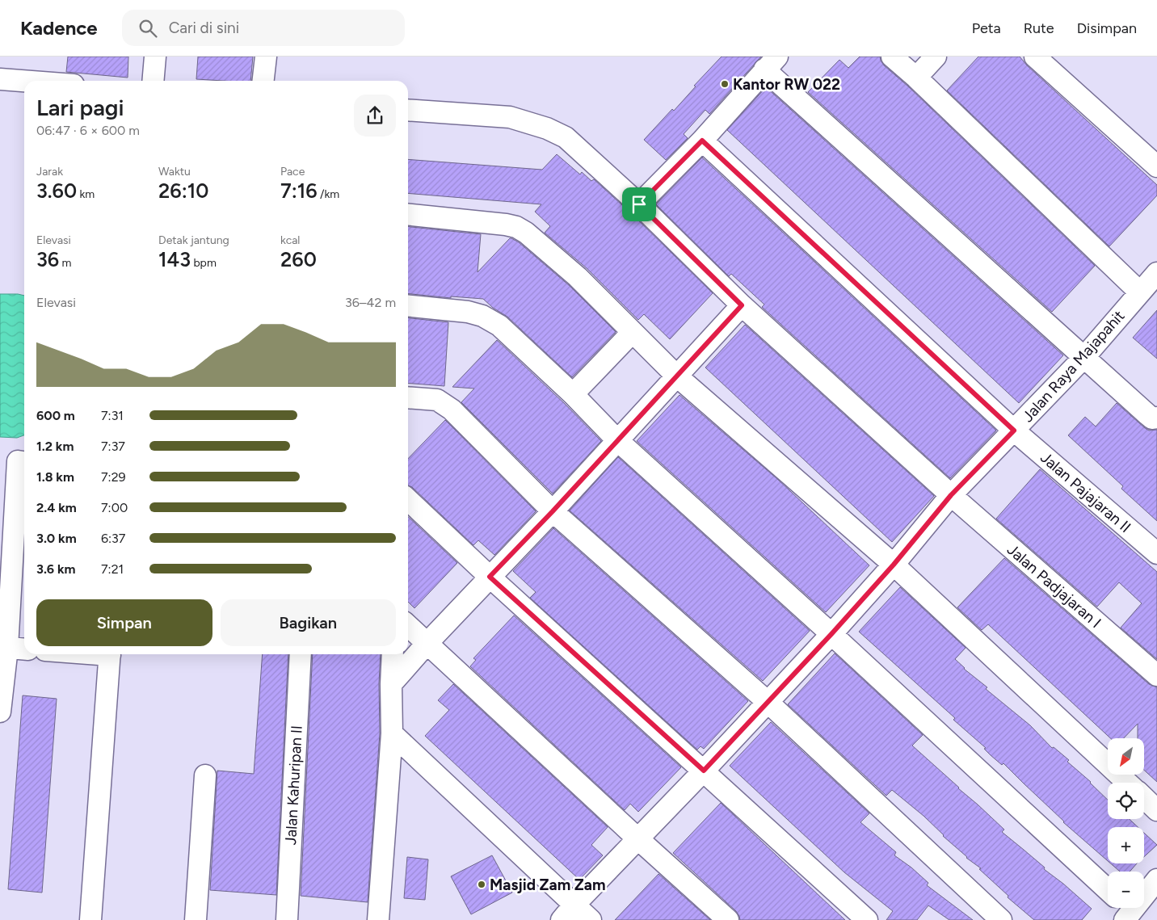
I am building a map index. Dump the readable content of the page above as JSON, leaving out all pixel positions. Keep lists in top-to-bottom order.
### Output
{
  "streets": {
    "street": [
      "Jalan Raya Majapahit",
      "Jalan Pajajaran II",
      "Jalan Padjajaran I",
      "Jalan Kahuripan II"
    ]
  },
  "crossings": [
    ["Jalan Raya Majapahit", "Jalan Pajajaran II"],
    ["Jalan Raya Majapahit", "Jalan Padjajaran I"]
  ],
  "places": ["Kantor RW 022", "Masjid Zam Zam"],
  "north": "bottom left",
  "page": {
    "header": "Kadence",
    "search": "Cari di sini",
    "nav": ["Peta", "Rute", "Disimpan"],
    "heading": ["Lari pagi", "06:47 · 6 × 600 m"],
    "stats": [
      ["Jarak", "3.60 km"],
      ["Waktu", "26:10"],
      ["Pace", "7:16 /km"],
      ["Elevasi", "36 m"],
      ["Detak jantung", "143 bpm"],
      ["kcal", "260"]
    ],
    "chart": ["Elevasi", "36–42 m"],
    "list": [
      {
        "name": "600 m",
        "note": "7:31"
      },
      {
        "name": "1.2 km",
        "note": "7:37"
      },
      {
        "name": "1.8 km",
        "note": "7:29"
      },
      {
        "name": "2.4 km",
        "note": "7:00"
      },
      {
        "name": "3.0 km",
        "note": "6:37"
      },
      {
        "name": "3.6 km",
        "note": "7:21"
      }
    ],
    "buttons": ["Simpan", "Bagikan"],
    "map_buttons": ["+", "−"]
  }
}
